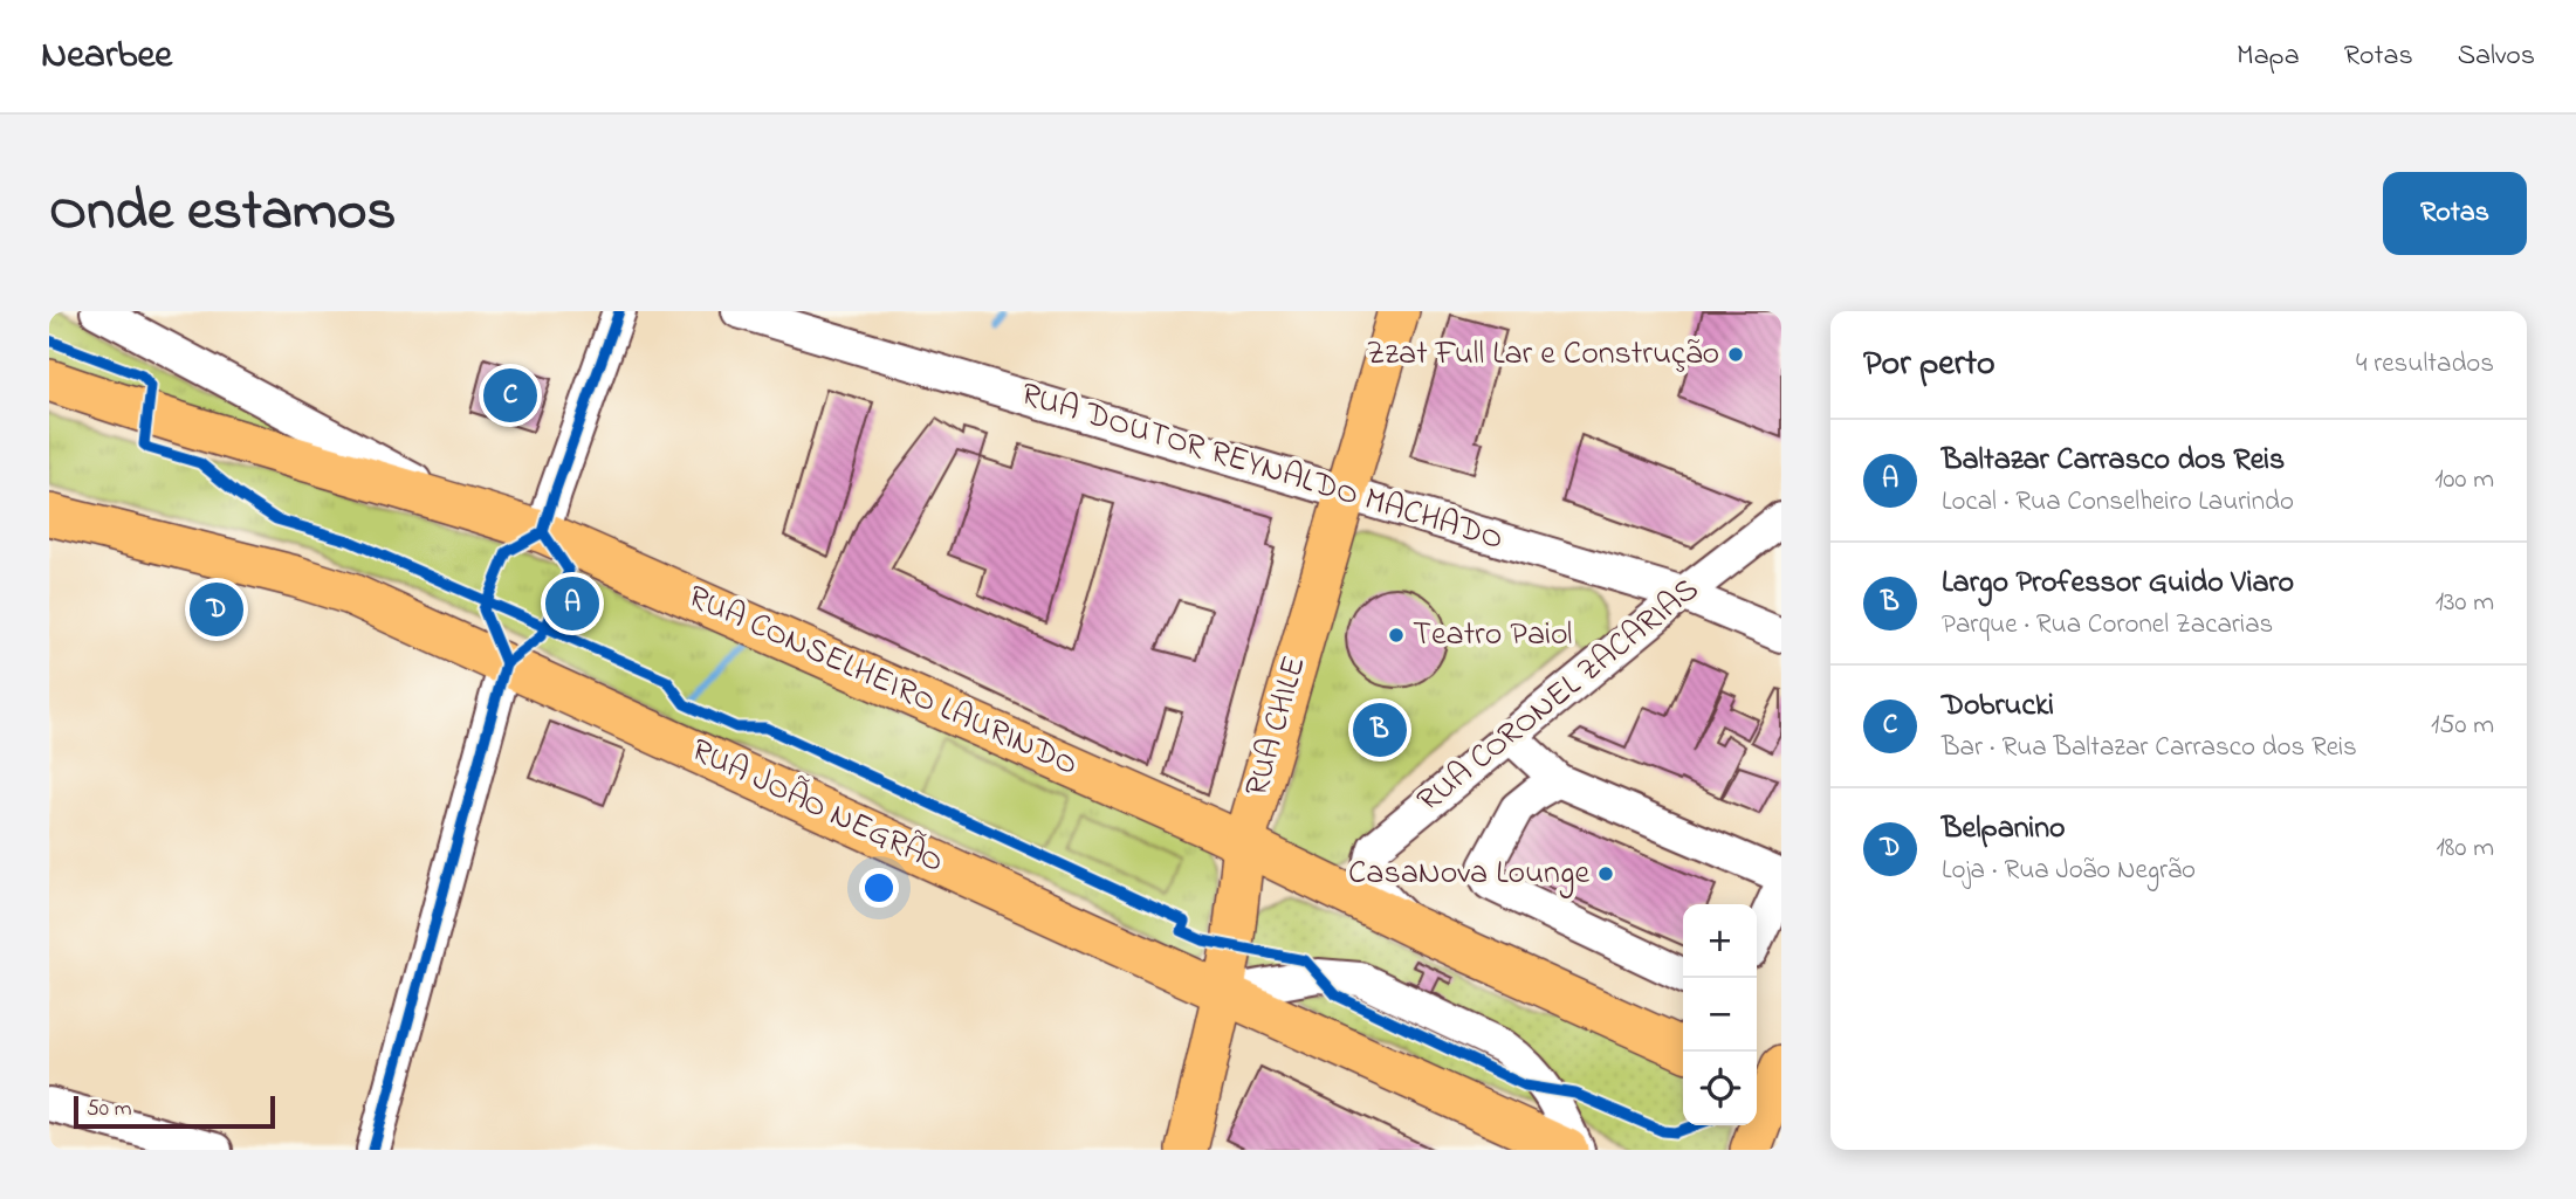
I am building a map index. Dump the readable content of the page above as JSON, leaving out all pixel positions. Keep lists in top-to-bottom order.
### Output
{
  "streets": {
    "main road": ["RUA CONSELHEIRO LAURINDO", "RUA CHILE", "RUA JOÃO NEGRÃO"],
    "street": ["RUA DOUTOR REYNALDO MACHADO", "RUA CORONEL ZACARIAS"]
  },
  "crossings": [
    ["RUA DOUTOR REYNALDO MACHADO", "RUA CORONEL ZACARIAS"],
    ["RUA DOUTOR REYNALDO MACHADO", "RUA CHILE"],
    ["RUA CONSELHEIRO LAURINDO", "RUA CORONEL ZACARIAS"],
    ["RUA CONSELHEIRO LAURINDO", "RUA CHILE"],
    ["RUA CHILE", "RUA JOÃO NEGRÃO"]
  ],
  "places": ["Zzat Full Lar e Construção", "Teatro Paiol", "CasaNova Lounge"],
  "scale_bar": "50 m",
  "page": {
    "header": "Nearbee",
    "nav": ["Mapa", "Rotas", "Salvos"],
    "title": "Onde estamos",
    "buttons": "Rotas",
    "heading": ["Por perto", "4 resultados"],
    "pins": [
      "C",
      "A",
      "D",
      "B"
    ],
    "list": [
      {
        "mark": "A",
        "name": "Baltazar Carrasco dos Reis",
        "note": "Local · Rua Conselheiro Laurindo",
        "value": "100 m"
      },
      {
        "mark": "B",
        "name": "Largo Professor Guido Viaro",
        "note": "Parque · Rua Coronel Zacarias",
        "value": "130 m"
      },
      {
        "mark": "C",
        "name": "Dobrucki",
        "note": "Bar · Rua Baltazar Carrasco dos Reis",
        "value": "150 m"
      },
      {
        "mark": "D",
        "name": "Belpanino",
        "note": "Loja · Rua João Negrão",
        "value": "180 m"
      }
    ],
    "map_buttons": ["+", "−"],
    "scale": "50 m"
  }
}
